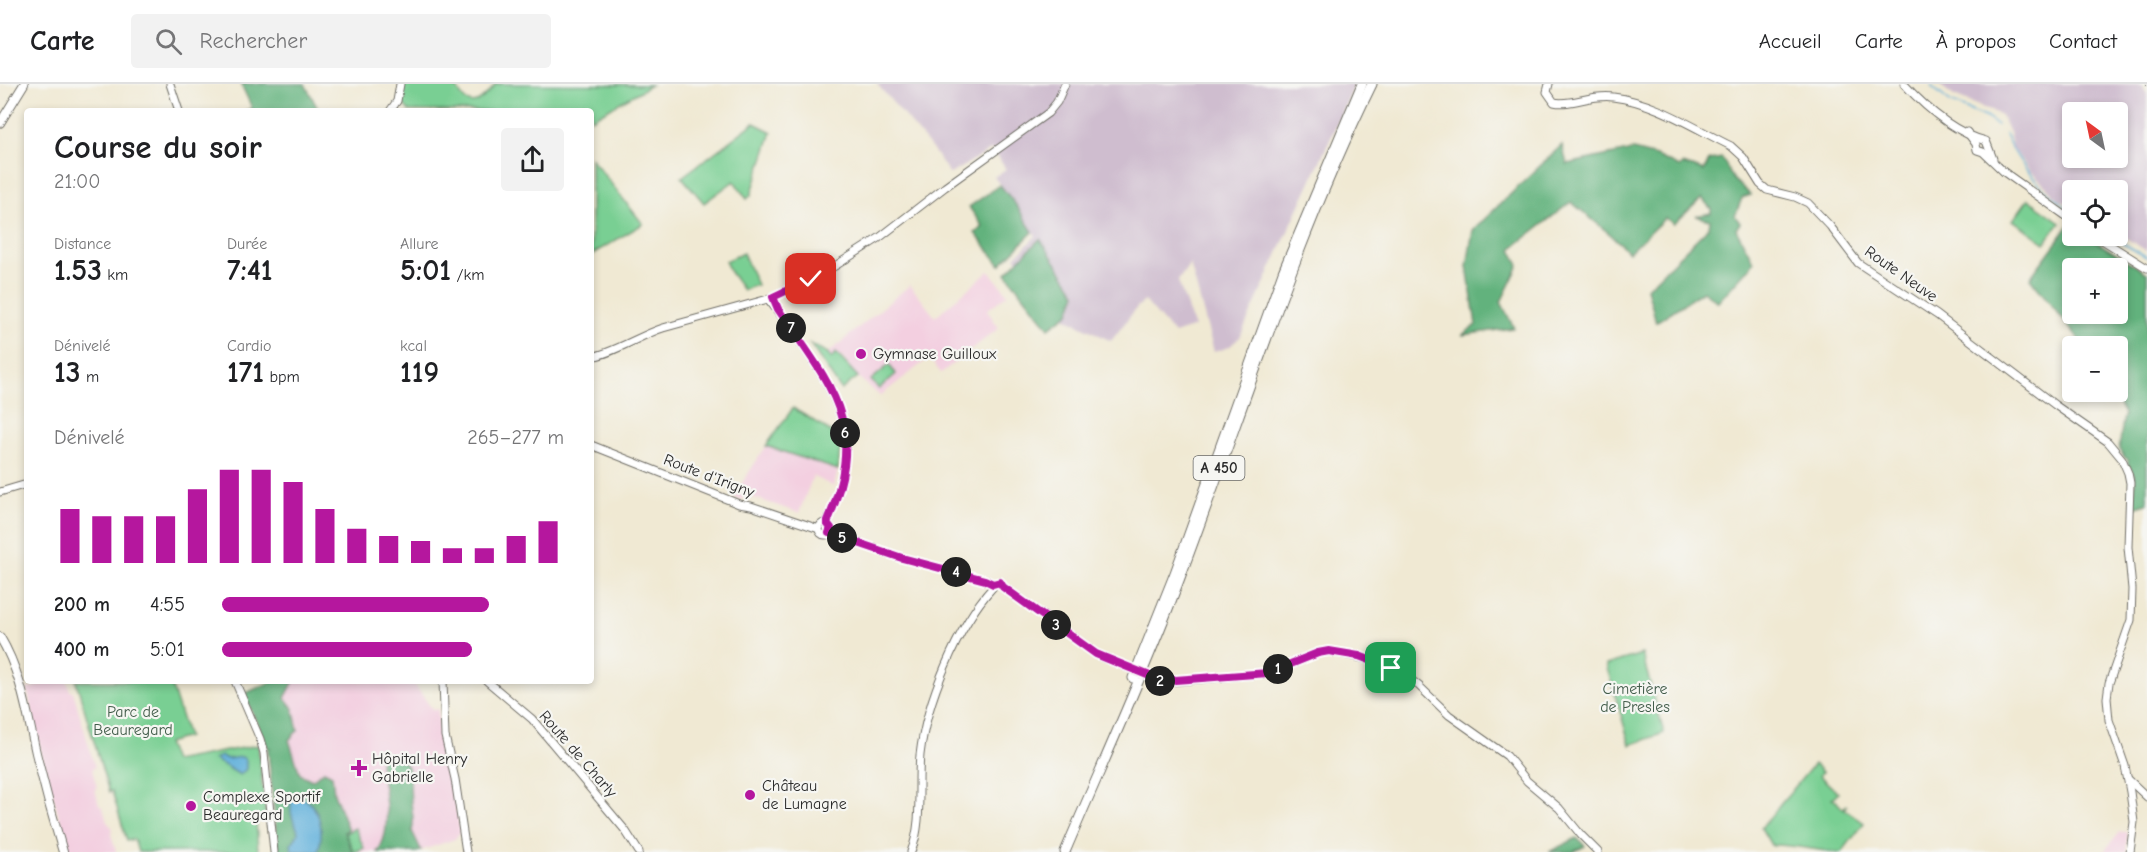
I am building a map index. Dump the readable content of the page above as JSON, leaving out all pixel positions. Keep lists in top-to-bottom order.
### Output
{
  "streets": {
    "highway": ["A 450"],
    "street": ["Route Neuve", "Route d'Irigny", "Route de Charly"]
  },
  "parks": ["Cimetière de Presles", "Parc de Beauregard"],
  "places": {
    "other": ["Gymnase Guilloux", "Château de Lumagne", "Complexe Sportif Beauregard"],
    "health": ["Hôpital Henry Gabrielle"]
  },
  "north": "top left",
  "page": {
    "header": "Carte",
    "search": "Rechercher",
    "nav": [
      "Accueil",
      "Carte",
      "À propos",
      "Contact"
    ],
    "map_buttons": ["+", "−"],
    "heading": ["Course du soir", "21:00"],
    "stats": [
      ["Distance", "1.53 km"],
      ["Durée", "7:41"],
      ["Allure", "5:01 /km"],
      ["Dénivelé", "13 m"],
      ["Cardio", "171 bpm"],
      ["kcal", "119"]
    ],
    "pins": [
      "7",
      "6",
      "5",
      "4",
      "3",
      "1",
      "2"
    ],
    "chart": ["Dénivelé", "265–277 m"],
    "list": [
      {
        "name": "200 m",
        "note": "4:55"
      },
      {
        "name": "400 m",
        "note": "5:01"
      }
    ]
  }
}
